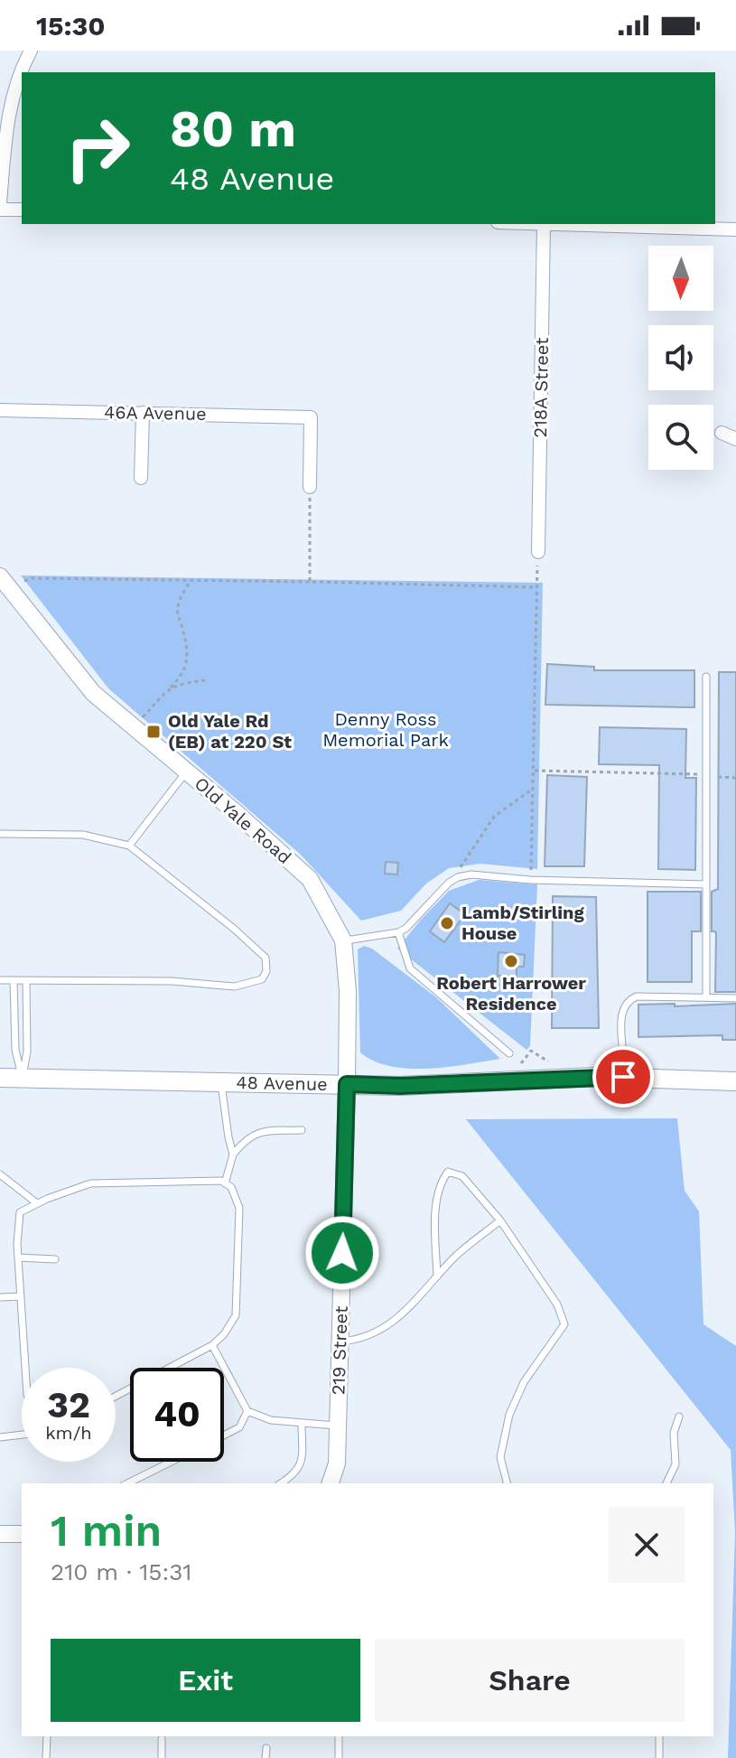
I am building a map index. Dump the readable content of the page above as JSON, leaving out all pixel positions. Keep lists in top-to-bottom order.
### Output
{
  "streets": {
    "main road": ["48 Avenue"],
    "street": [
      "218A Street",
      "46A Avenue",
      "Old Yale Road",
      "219 Street"
    ]
  },
  "crossings": [
    ["Old Yale Road", "48 Avenue"],
    ["Old Yale Road", "219 Street"],
    ["48 Avenue", "219 Street"]
  ],
  "parks": ["Denny Ross Memorial Park"],
  "places": {
    "transit": ["Old Yale Rd (EB) at 220 St"],
    "other": ["Lamb/Stirling House", "Robert Harrower Residence"]
  },
  "north": "bottom",
  "page": {
    "status": "15:30",
    "turn": ["80 m", "48 Avenue"],
    "speed": "32 km/h",
    "limit": "40",
    "heading": ["1 min", "210 m · 15:31"],
    "buttons": ["Exit", "Share"]
  }
}
